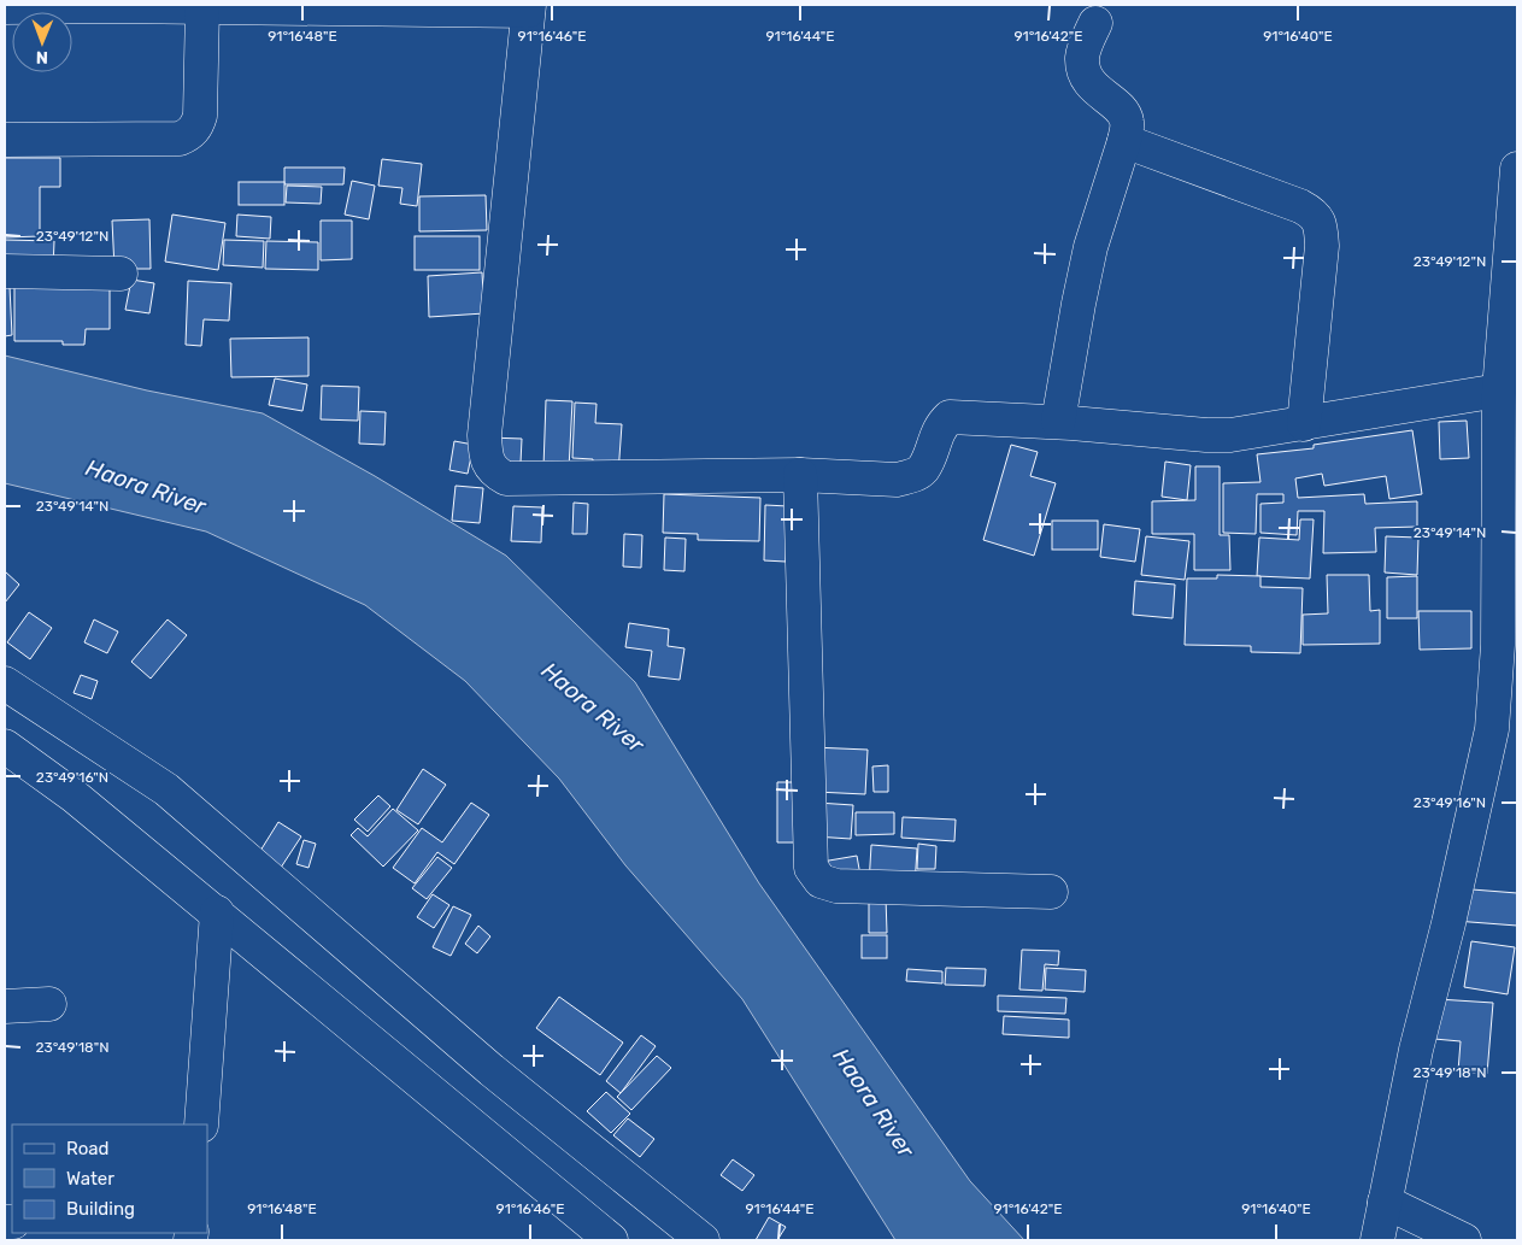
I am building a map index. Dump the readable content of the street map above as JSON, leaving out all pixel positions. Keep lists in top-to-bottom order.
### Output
{
  "water": ["Haora River"],
  "legend": ["Road", "Water", "Building"],
  "north": "bottom",
  "coordinates": [
    "91°16'48\"E",
    "91°16'46\"E",
    "91°16'44\"E",
    "91°16'42\"E",
    "91°16'40\"E",
    "23°49'12\"N",
    "23°49'14\"N",
    "23°49'16\"N",
    "23°49'18\"N"
  ]
}
